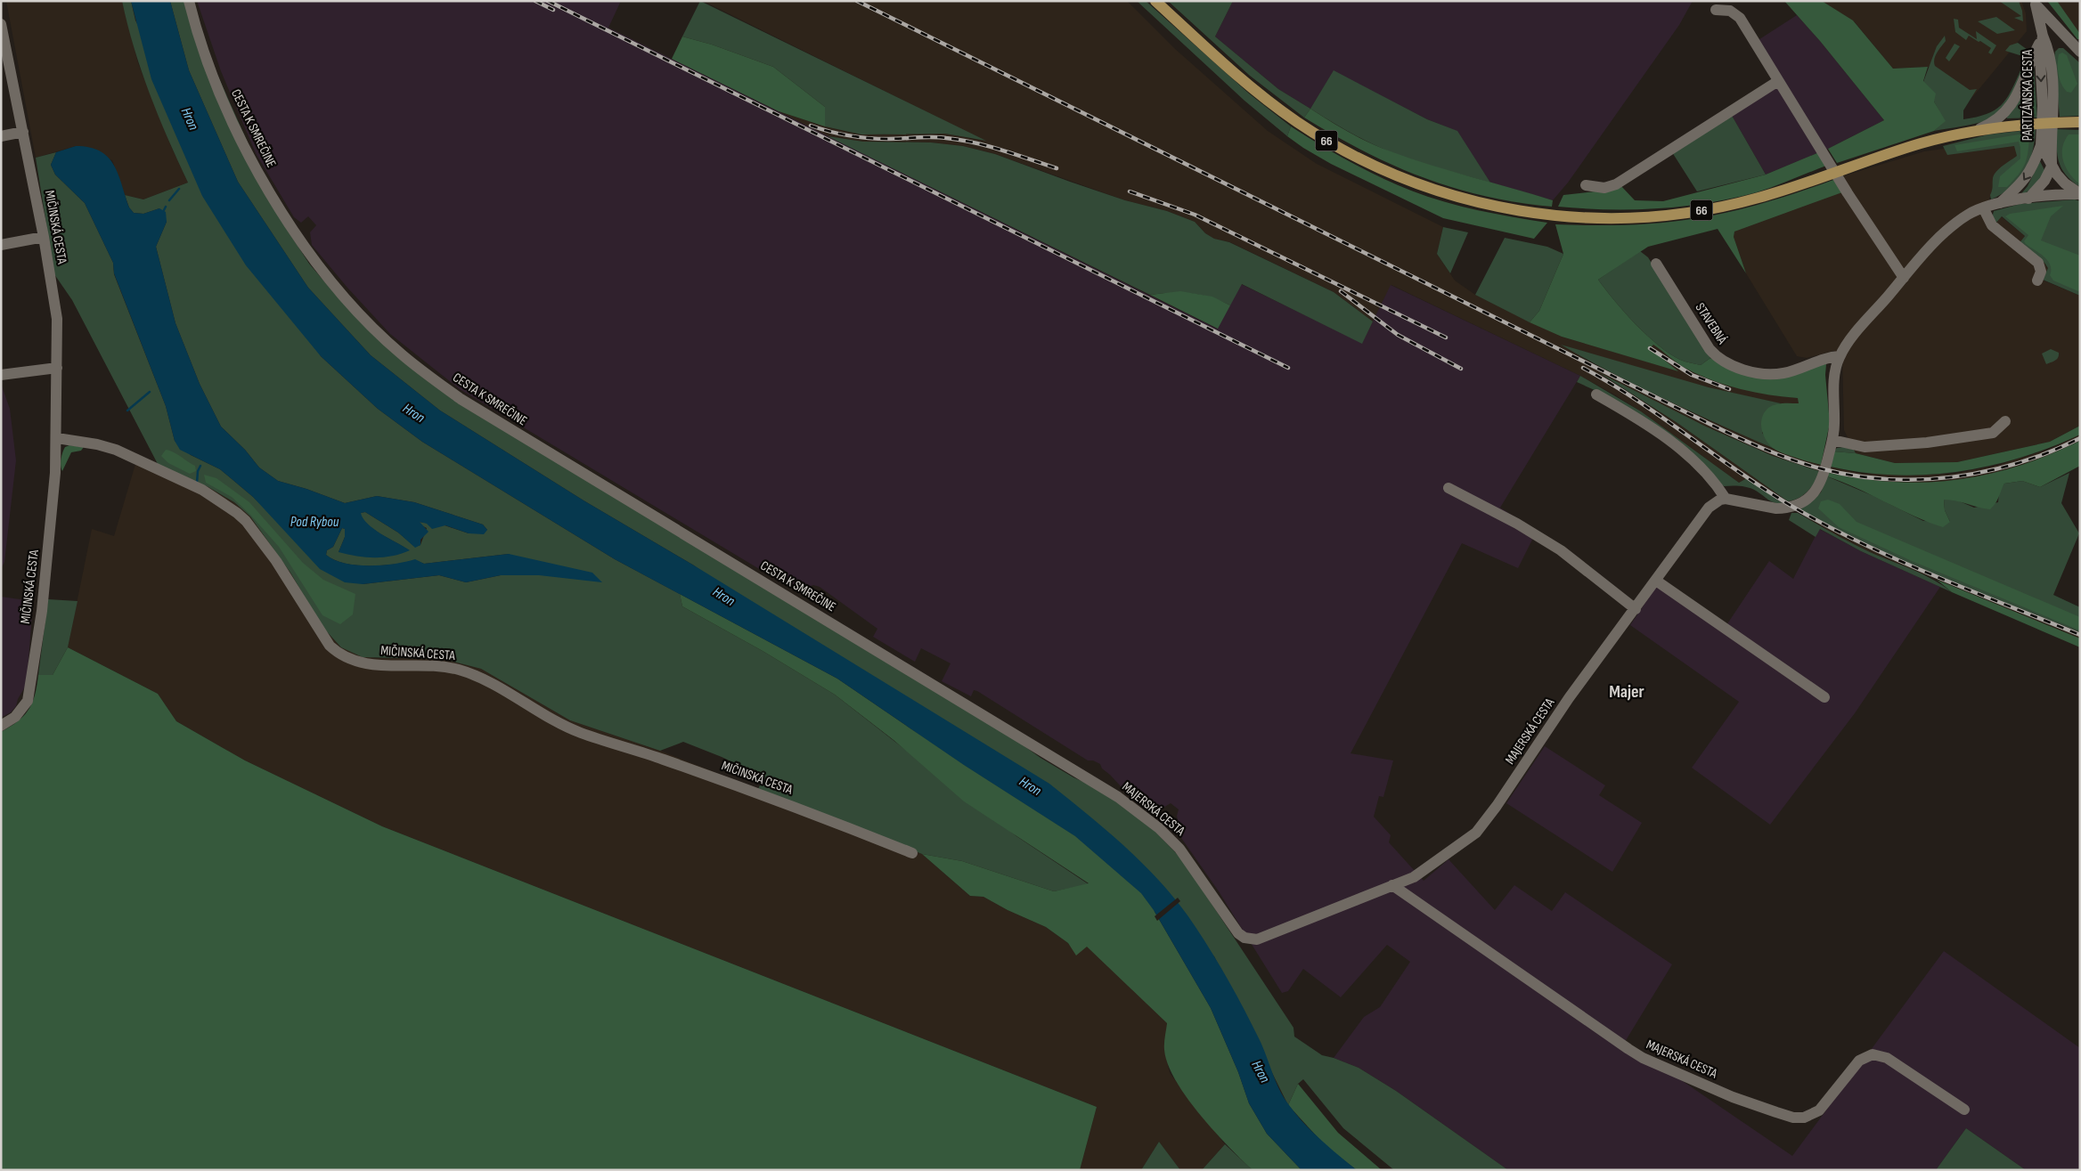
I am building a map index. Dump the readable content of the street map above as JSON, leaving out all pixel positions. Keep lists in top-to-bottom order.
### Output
{
  "streets": {
    "main road": ["66"],
    "street": [
      "PARTIZÁNSKA CESTA",
      "CESTA K SMREČINE",
      "MIČINSKÁ CESTA",
      "STAVEBNÁ",
      "MAJERSKÁ CESTA"
    ]
  },
  "crossings": [
    ["PARTIZÁNSKA CESTA", "66"],
    ["CESTA K SMREČINE", "MAJERSKÁ CESTA"]
  ],
  "districts": ["Majer"],
  "water": ["Hron", "Pod Rybou"]
}
